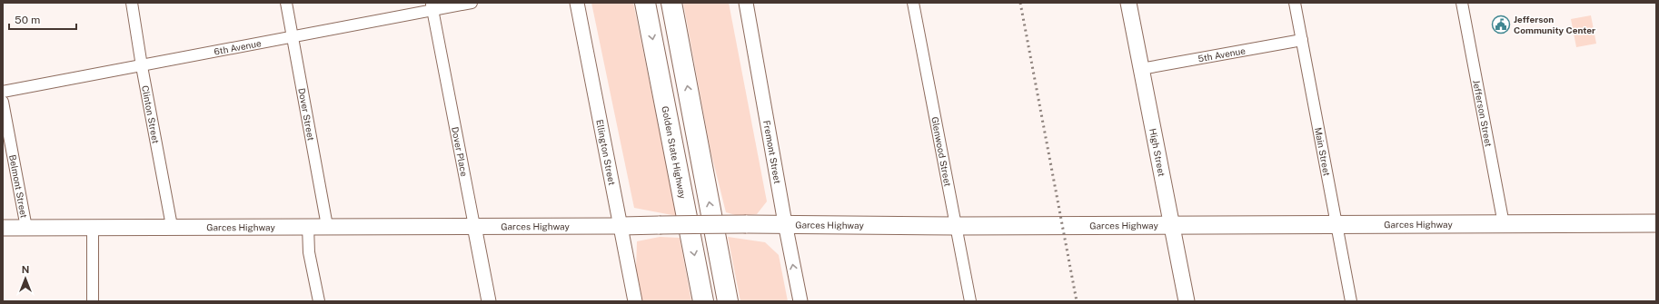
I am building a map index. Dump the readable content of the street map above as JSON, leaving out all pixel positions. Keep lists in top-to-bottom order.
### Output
{
  "streets": {
    "highway": ["Golden State Highway"],
    "main road": ["High Street", "Garces Highway"],
    "street": [
      "6th Avenue",
      "5th Avenue",
      "Jefferson Street",
      "Clinton Street",
      "Dover Street",
      "Dover Place",
      "Glenwood Street",
      "Main Street",
      "Ellington Street",
      "Fremont Street",
      "Belmont Street"
    ]
  },
  "crossings": [
    ["6th Avenue", "Clinton Street"],
    ["6th Avenue", "Dover Street"],
    ["6th Avenue", "Dover Place"],
    ["5th Avenue", "Main Street"],
    ["5th Avenue", "High Street"],
    ["Jefferson Street", "Garces Highway"],
    ["Clinton Street", "Garces Highway"],
    ["Dover Street", "Garces Highway"],
    ["Dover Place", "Garces Highway"],
    ["Glenwood Street", "Garces Highway"],
    ["Main Street", "Garces Highway"],
    ["Ellington Street", "Garces Highway"],
    ["Fremont Street", "Garces Highway"],
    ["High Street", "Garces Highway"],
    ["Belmont Street", "Garces Highway"]
  ],
  "places": {
    "public building": ["Jefferson Community Center"]
  },
  "scale_bar": "50 m",
  "north": "top"
}
